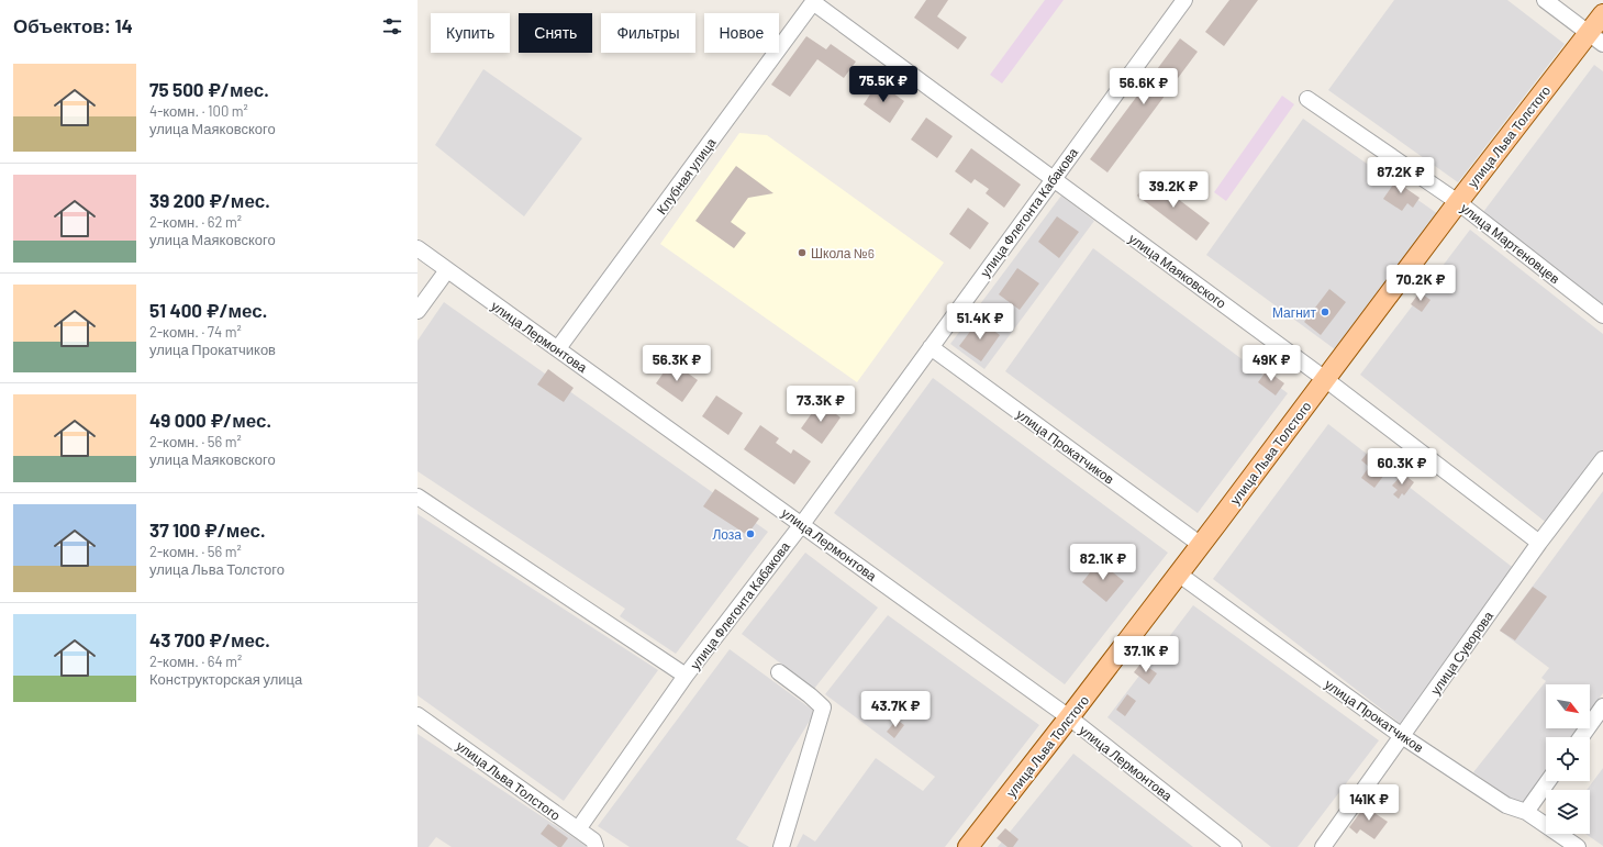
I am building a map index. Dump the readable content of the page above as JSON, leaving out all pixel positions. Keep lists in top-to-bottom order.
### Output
{
  "streets": {
    "main road": ["улица Льва Толстого"],
    "street": [
      "Клубная улица",
      "улица Флегонта Кабакова",
      "улица Мартеновцев",
      "улица Маяковского",
      "улица Лермонтова",
      "улица Прокатчиков",
      "улица Суворова"
    ]
  },
  "crossings": [
    ["улица Льва Толстого", "улица Флегонта Кабакова"],
    ["улица Льва Толстого", "улица Мартеновцев"],
    ["улица Льва Толстого", "улица Маяковского"],
    ["улица Льва Толстого", "улица Лермонтова"],
    ["улица Льва Толстого", "улица Прокатчиков"],
    ["Клубная улица", "улица Маяковского"],
    ["Клубная улица", "улица Лермонтова"],
    ["улица Флегонта Кабакова", "улица Маяковского"],
    ["улица Флегонта Кабакова", "улица Лермонтова"],
    ["улица Флегонта Кабакова", "улица Прокатчиков"],
    ["улица Маяковского", "улица Суворова"],
    ["улица Прокатчиков", "улица Суворова"]
  ],
  "places": ["Школа №6", "Магнит", "Лоза"],
  "north": "bottom right",
  "page": {
    "heading": "Объектов: 14",
    "chip": [
      "Купить",
      "Снять",
      "Фильтры",
      "Новое"
    ],
    "list": [
      {
        "name": "75 500 ₽/мес.",
        "note": "4-комн. · 100 m² · улица Маяковского"
      },
      {
        "name": "39 200 ₽/мес.",
        "note": "2-комн. · 62 m² · улица Маяковского"
      },
      {
        "name": "51 400 ₽/мес.",
        "note": "2-комн. · 74 m² · улица Прокатчиков"
      },
      {
        "name": "49 000 ₽/мес.",
        "note": "2-комн. · 56 m² · улица Маяковского"
      },
      {
        "name": "37 100 ₽/мес.",
        "note": "2-комн. · 56 m² · улица Льва Толстого"
      },
      {
        "name": "43 700 ₽/мес.",
        "note": "2-комн. · 64 m² · Конструкторская улица"
      }
    ],
    "price": [
      "75.5K ₽",
      "56.6K ₽",
      "87.2K ₽",
      "39.2K ₽",
      "70.2K ₽",
      "51.4K ₽",
      "56.3K ₽",
      "49K ₽",
      "73.3K ₽",
      "60.3K ₽",
      "82.1K ₽",
      "37.1K ₽",
      "43.7K ₽",
      "141K ₽"
    ]
  }
}
